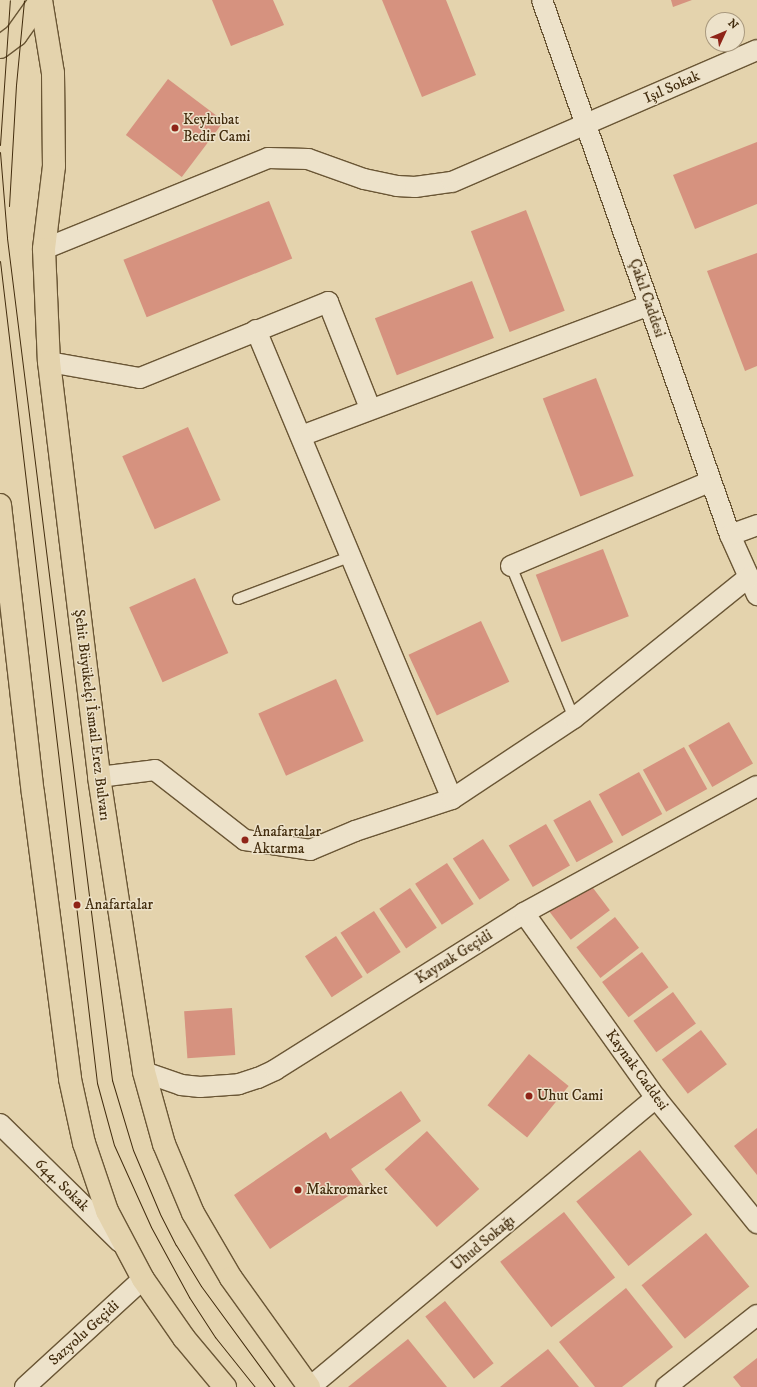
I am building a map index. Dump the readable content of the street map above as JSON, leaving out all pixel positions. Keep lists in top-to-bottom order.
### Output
{
  "streets": {
    "main road": ["Şehit Büyükelçi İsmail Erez Bulvarı"],
    "street": [
      "Işıl Sokak",
      "Çakıl Caddesi",
      "Kaynak Geçidi",
      "Kaynak Caddesi",
      "644. Sokak",
      "Uhud Sokağı",
      "Sazyolu Geçidi"
    ]
  },
  "crossings": [
    ["Işıl Sokak", "Çakıl Caddesi"],
    ["Işıl Sokak", "Şehit Büyükelçi İsmail Erez Bulvarı"],
    ["Şehit Büyükelçi İsmail Erez Bulvarı", "Kaynak Geçidi"],
    ["Şehit Büyükelçi İsmail Erez Bulvarı", "Uhud Sokağı"],
    ["Kaynak Geçidi", "Kaynak Caddesi"],
    ["Kaynak Caddesi", "Uhud Sokağı"]
  ],
  "places": [
    "Keykubat Bedir Cami",
    "Anafartalar Aktarma",
    "Anafartalar",
    "Uhut Cami",
    "Makromarket"
  ],
  "north": "top right"
}
